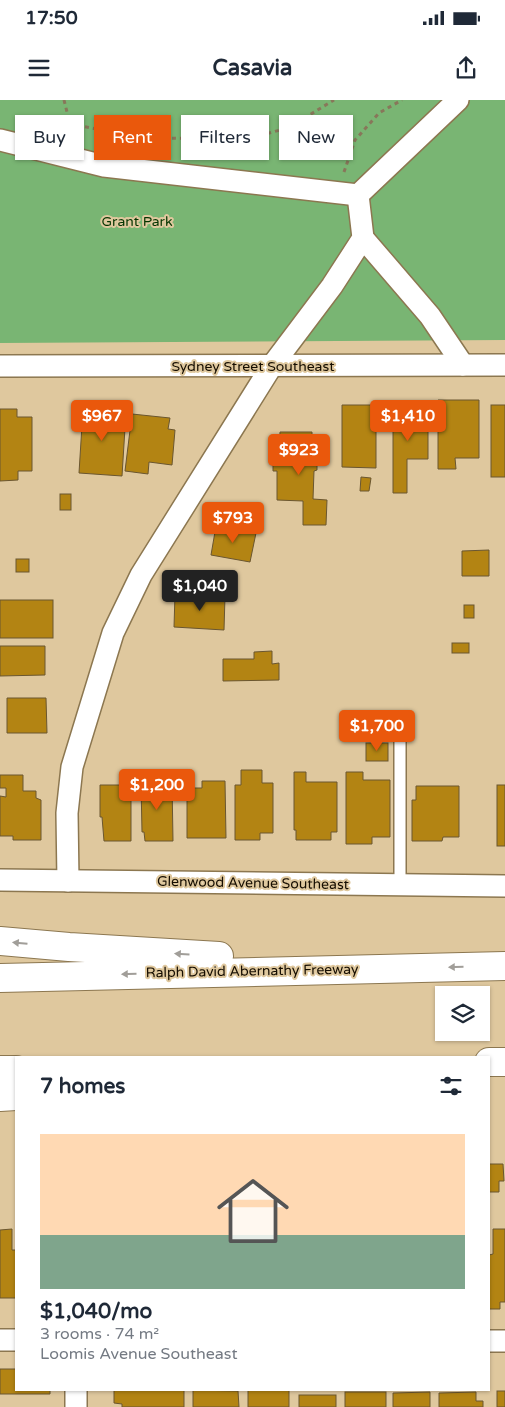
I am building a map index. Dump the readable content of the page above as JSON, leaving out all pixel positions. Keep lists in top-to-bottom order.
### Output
{
  "streets": {
    "highway": ["Ralph David Abernathy Freeway"],
    "street": ["Sydney Street Southeast", "Glenwood Avenue Southeast"]
  },
  "parks": ["Grant Park"],
  "page": {
    "status": "17:50",
    "header": "Casavia",
    "chip": [
      "Buy",
      "Rent",
      "Filters",
      "New"
    ],
    "price": [
      "$967",
      "$1,410",
      "$923",
      "$793",
      "$1,040",
      "$1,700",
      "$1,200"
    ],
    "heading": "7 homes",
    "list": [
      {
        "name": "$1,040/mo",
        "note": "3 rooms · 74 m² · Loomis Avenue Southeast"
      }
    ]
  }
}
